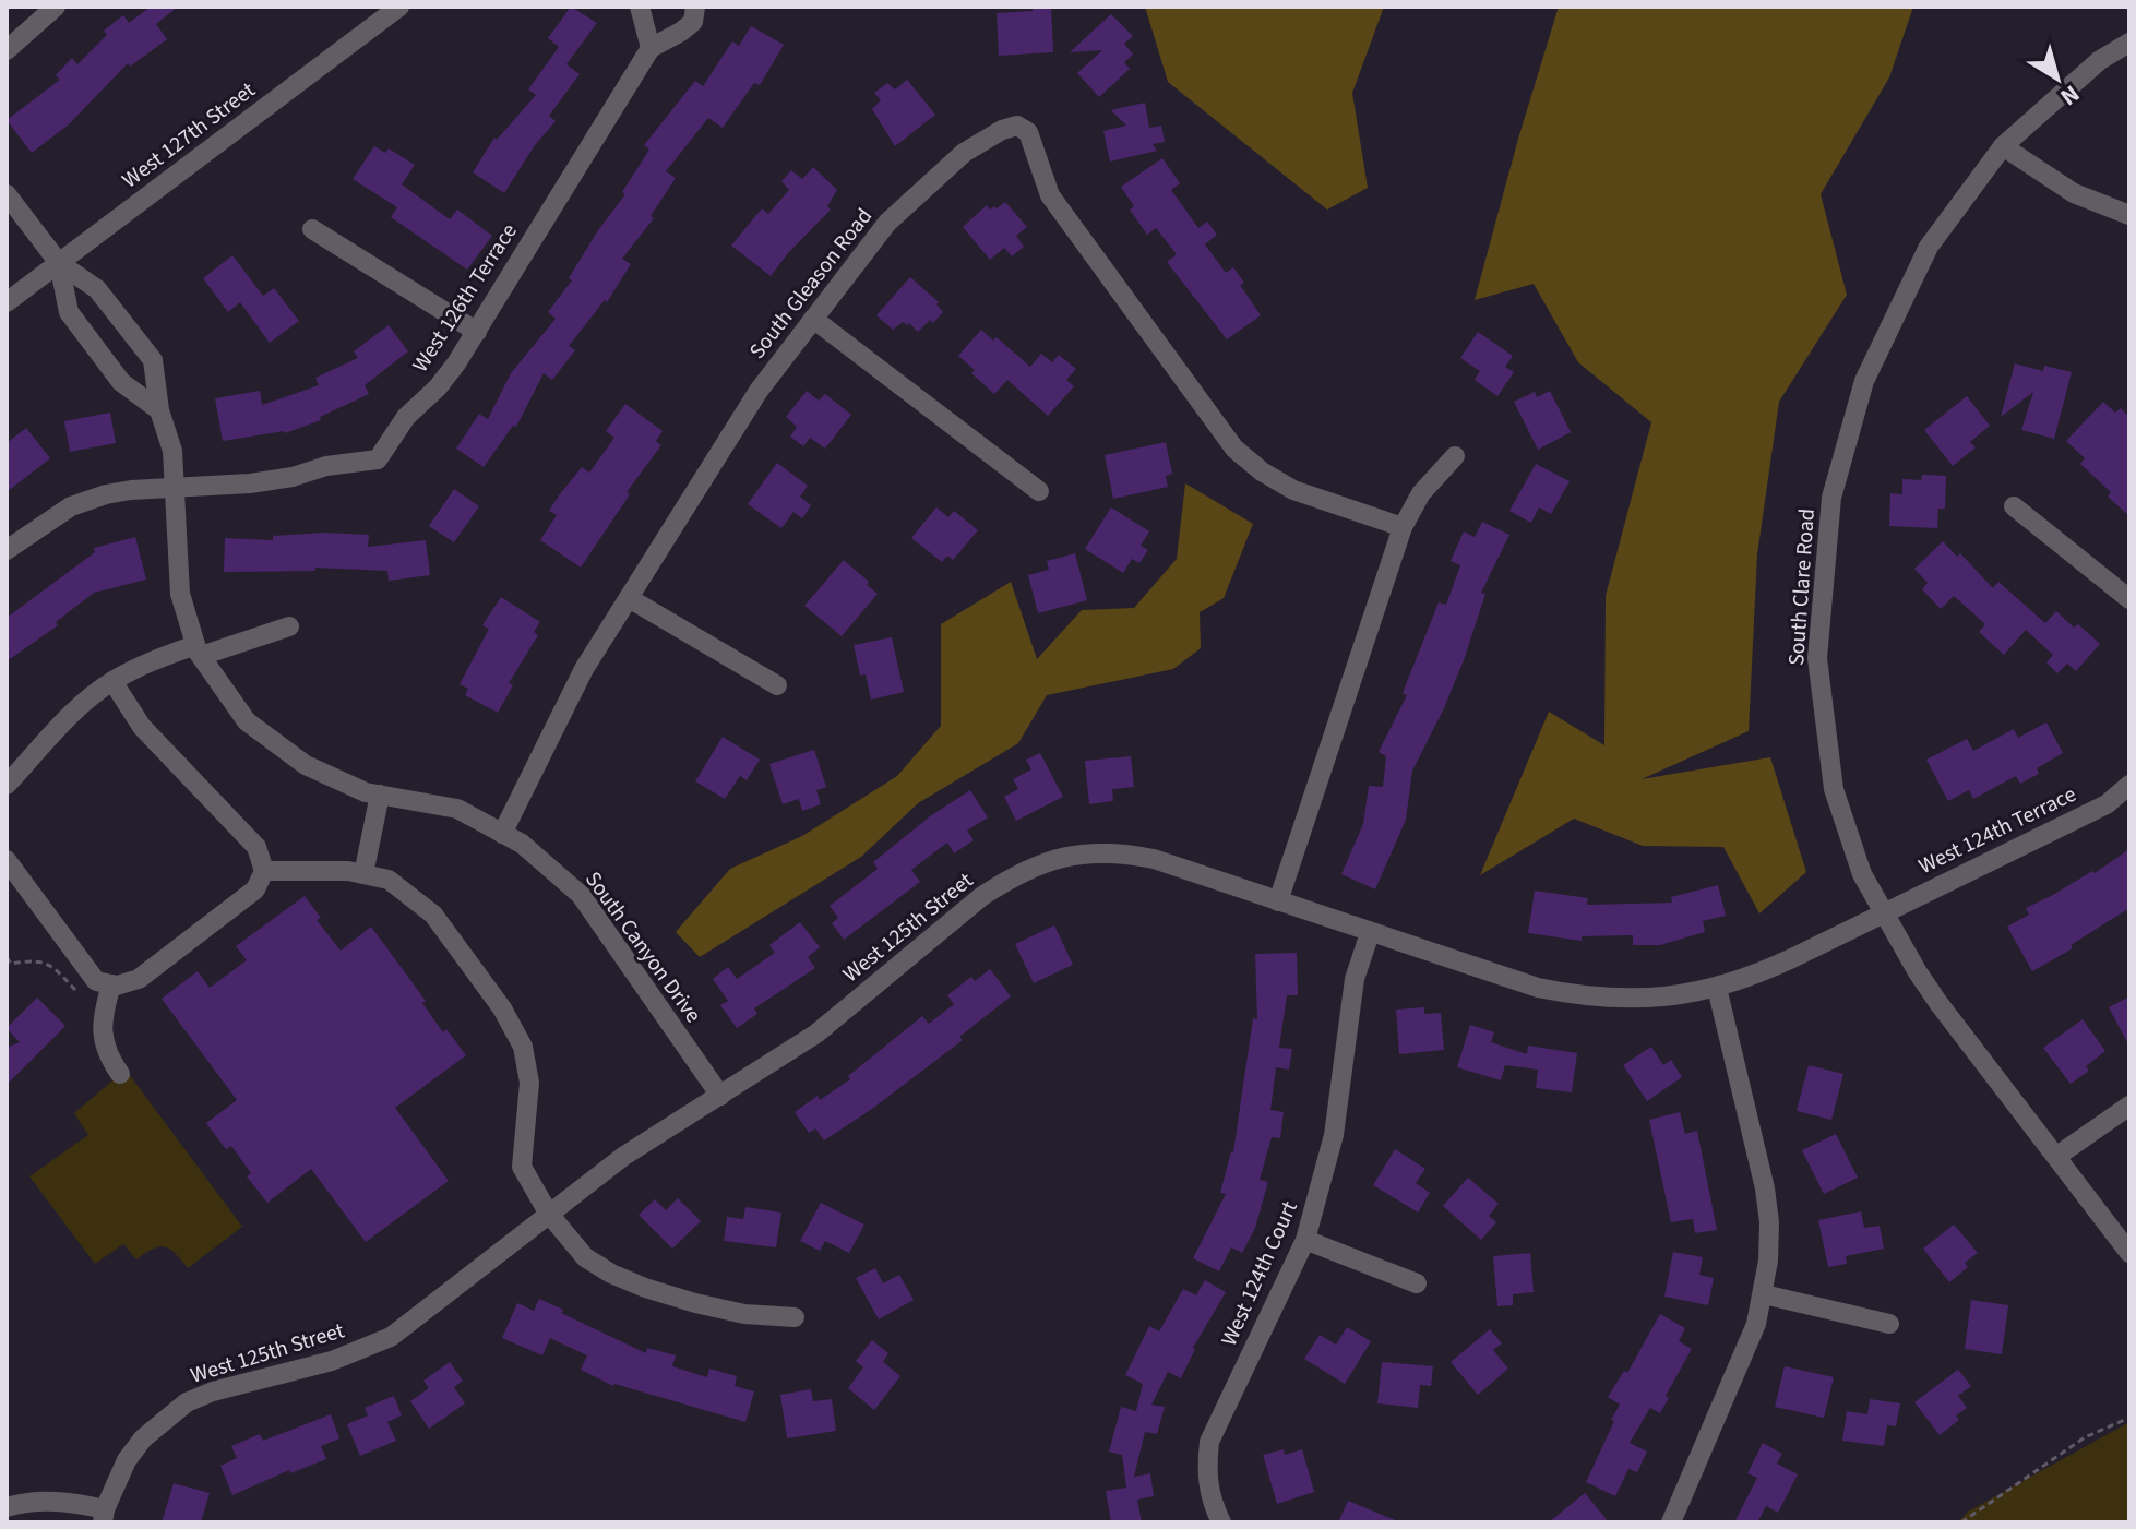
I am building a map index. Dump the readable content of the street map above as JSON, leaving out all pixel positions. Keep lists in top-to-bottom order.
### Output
{
  "streets": {
    "street": [
      "West 127th Street",
      "South Gleason Road",
      "West 126th Terrace",
      "South Clare Road",
      "West 124th Terrace",
      "West 125th Street",
      "South Canyon Drive",
      "West 124th Court"
    ]
  },
  "crossings": [
    ["West 127th Street", "South Canyon Drive"],
    ["South Gleason Road", "South Canyon Drive"],
    ["West 126th Terrace", "South Canyon Drive"],
    ["South Clare Road", "West 124th Terrace"],
    ["South Clare Road", "West 125th Street"],
    ["West 124th Terrace", "West 125th Street"],
    ["West 125th Street", "South Canyon Drive"],
    ["West 125th Street", "West 124th Court"]
  ],
  "north": "bottom right"
}
